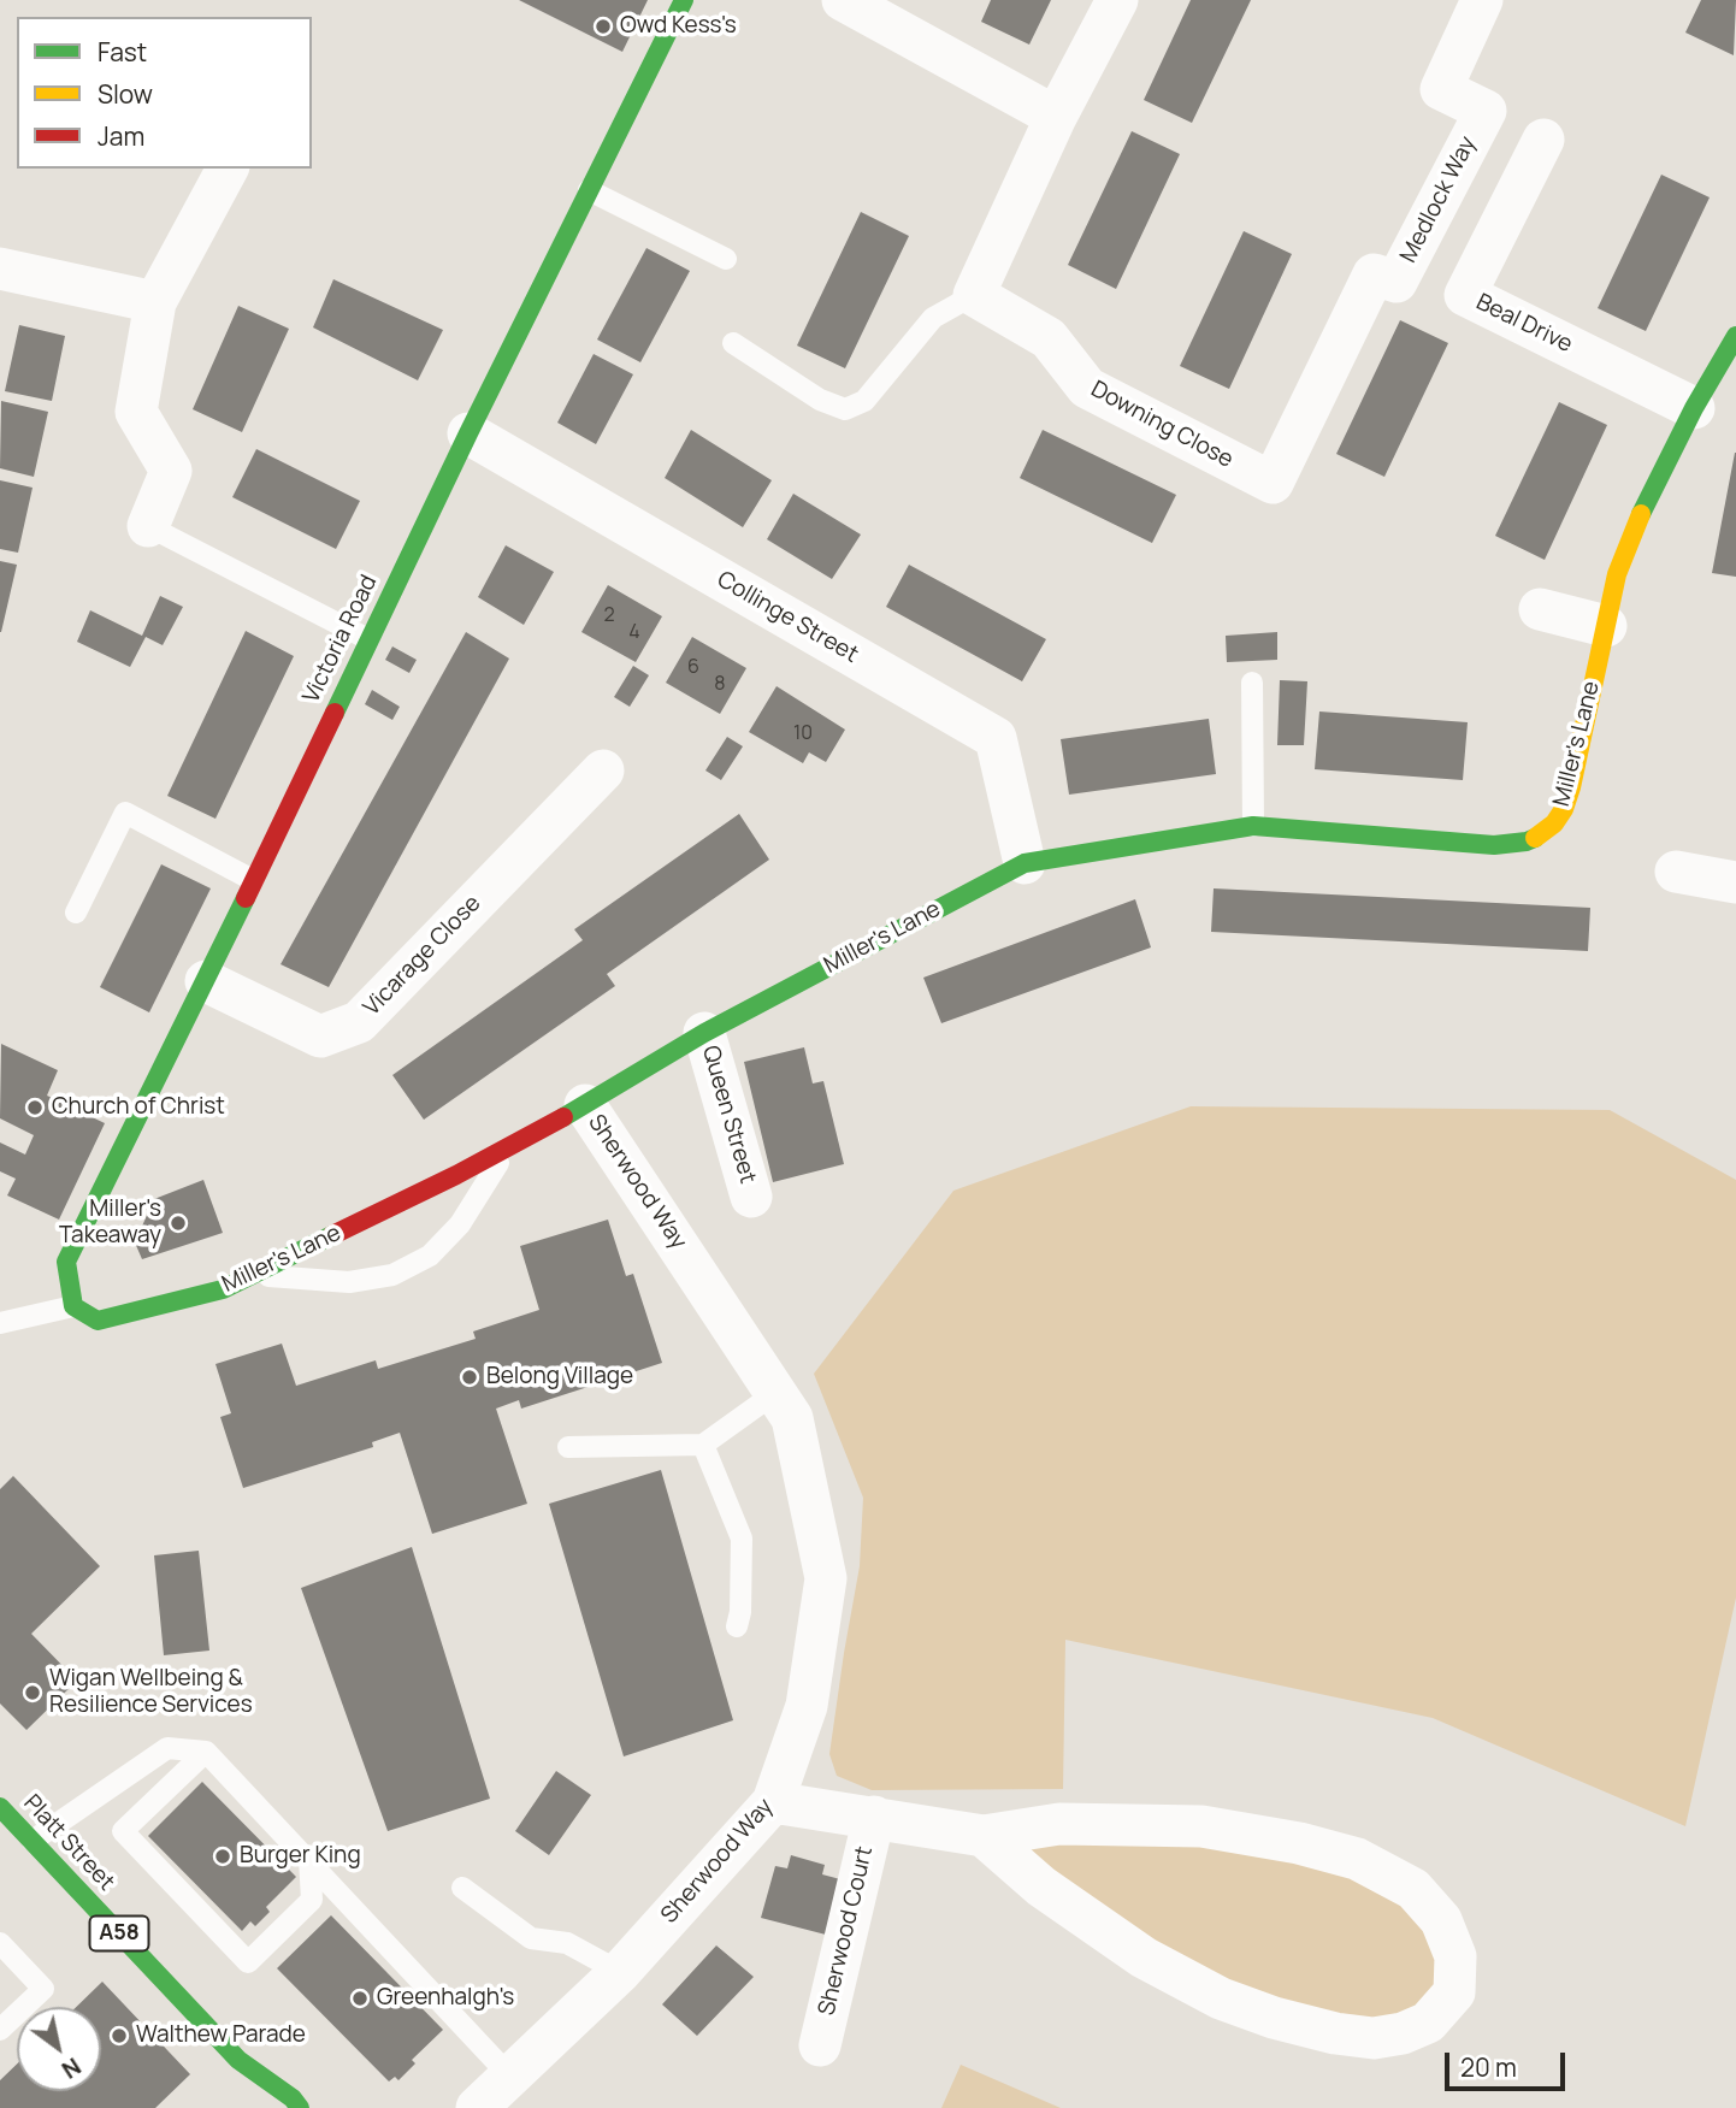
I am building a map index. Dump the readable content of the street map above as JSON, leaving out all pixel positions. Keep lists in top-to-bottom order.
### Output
{
  "streets": {
    "street": [
      "Medlock Way",
      "Beal Drive",
      "Downing Close",
      "Collinge Street",
      "Victoria Road",
      "Miller's Lane",
      "Vicarage Close",
      "Queen Street",
      "Sherwood Way",
      "Platt Street",
      "Sherwood Court",
      "A58"
    ]
  },
  "crossings": [
    ["Medlock Way", "Downing Close"],
    ["Beal Drive", "Miller's Lane"],
    ["Collinge Street", "Victoria Road"],
    ["Collinge Street", "Miller's Lane"],
    ["Victoria Road", "Miller's Lane"],
    ["Victoria Road", "Vicarage Close"],
    ["Miller's Lane", "Queen Street"],
    ["Miller's Lane", "Sherwood Way"]
  ],
  "places": [
    "Owd Kess's",
    "Church of Christ",
    "Miller's Takeaway",
    "Belong Village",
    "Wigan Wellbeing & Resilience Services",
    "Burger King",
    "Greenhalgh's",
    "Walthew Parade"
  ],
  "house_numbers": [
    "2",
    "4",
    "6",
    "8",
    "10"
  ],
  "legend": ["Fast", "Slow", "Jam"],
  "scale_bar": "20 m",
  "north": "bottom right"
}
